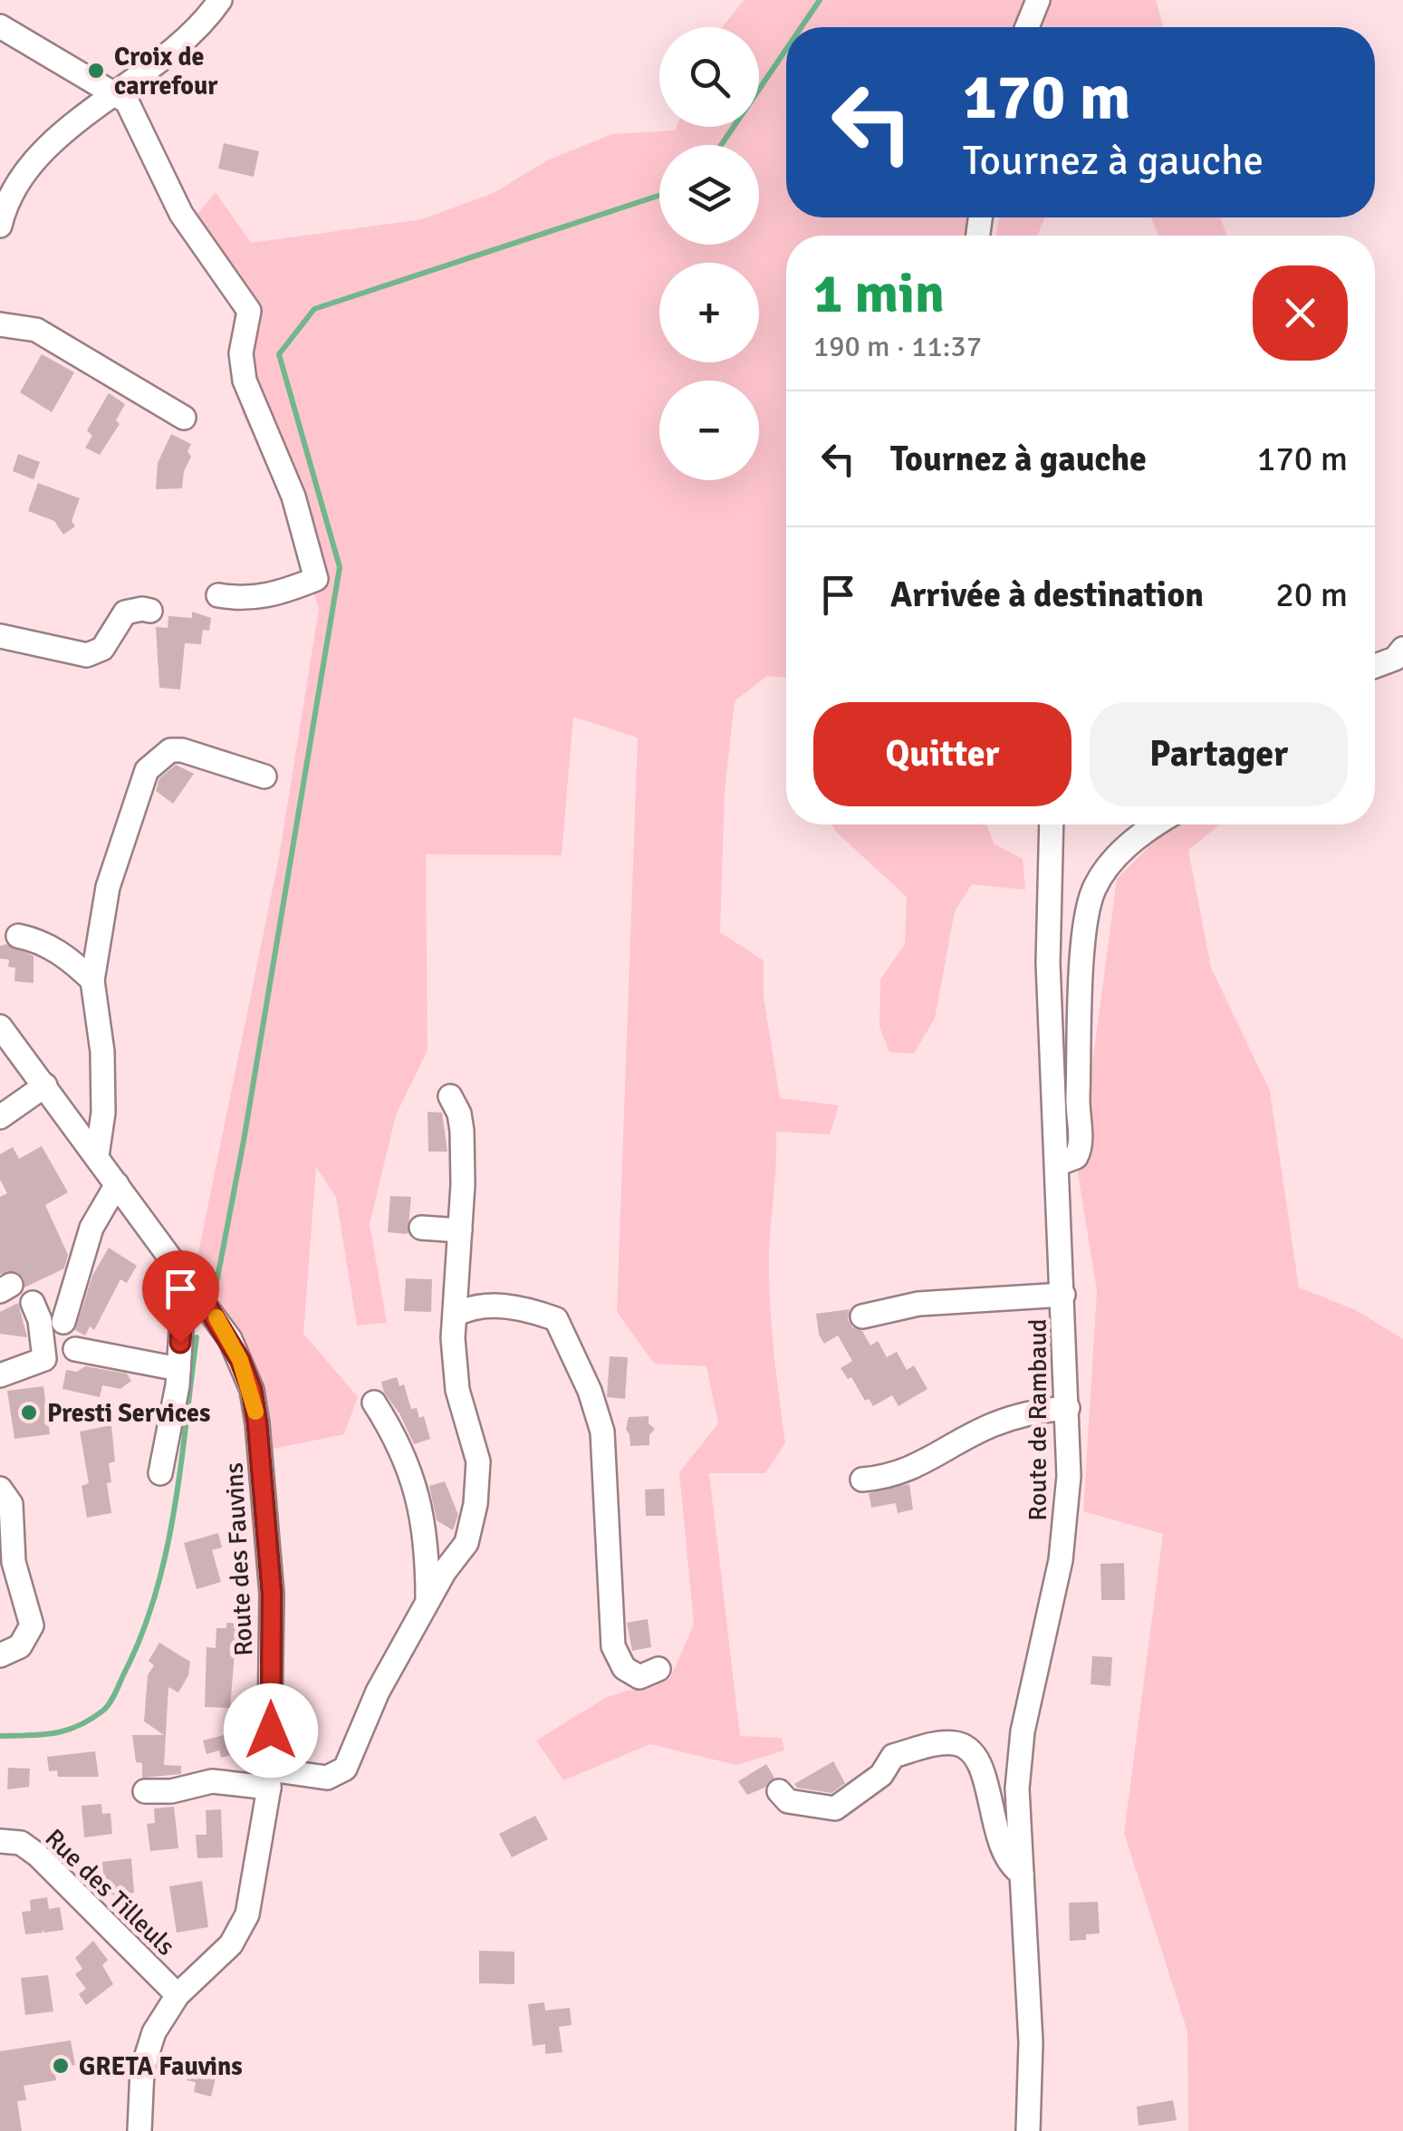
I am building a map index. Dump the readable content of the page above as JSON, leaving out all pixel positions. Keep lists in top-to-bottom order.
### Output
{
  "streets": {
    "street": ["Route de Rambaud", "Route des Fauvins", "Rue des Tilleuls"]
  },
  "crossings": [
    ["Route des Fauvins", "Rue des Tilleuls"]
  ],
  "places": ["Croix de carrefour", "Presti Services", "GRETA Fauvins"],
  "page": {
    "map_buttons": ["+", "−"],
    "turn": ["170 m", "Tournez à gauche"],
    "heading": ["1 min", "190 m · 11:37"],
    "list": [
      {
        "name": "Tournez à gauche",
        "value": "170 m"
      },
      {
        "name": "Arrivée à destination",
        "value": "20 m"
      }
    ],
    "buttons": ["Quitter", "Partager"]
  }
}
